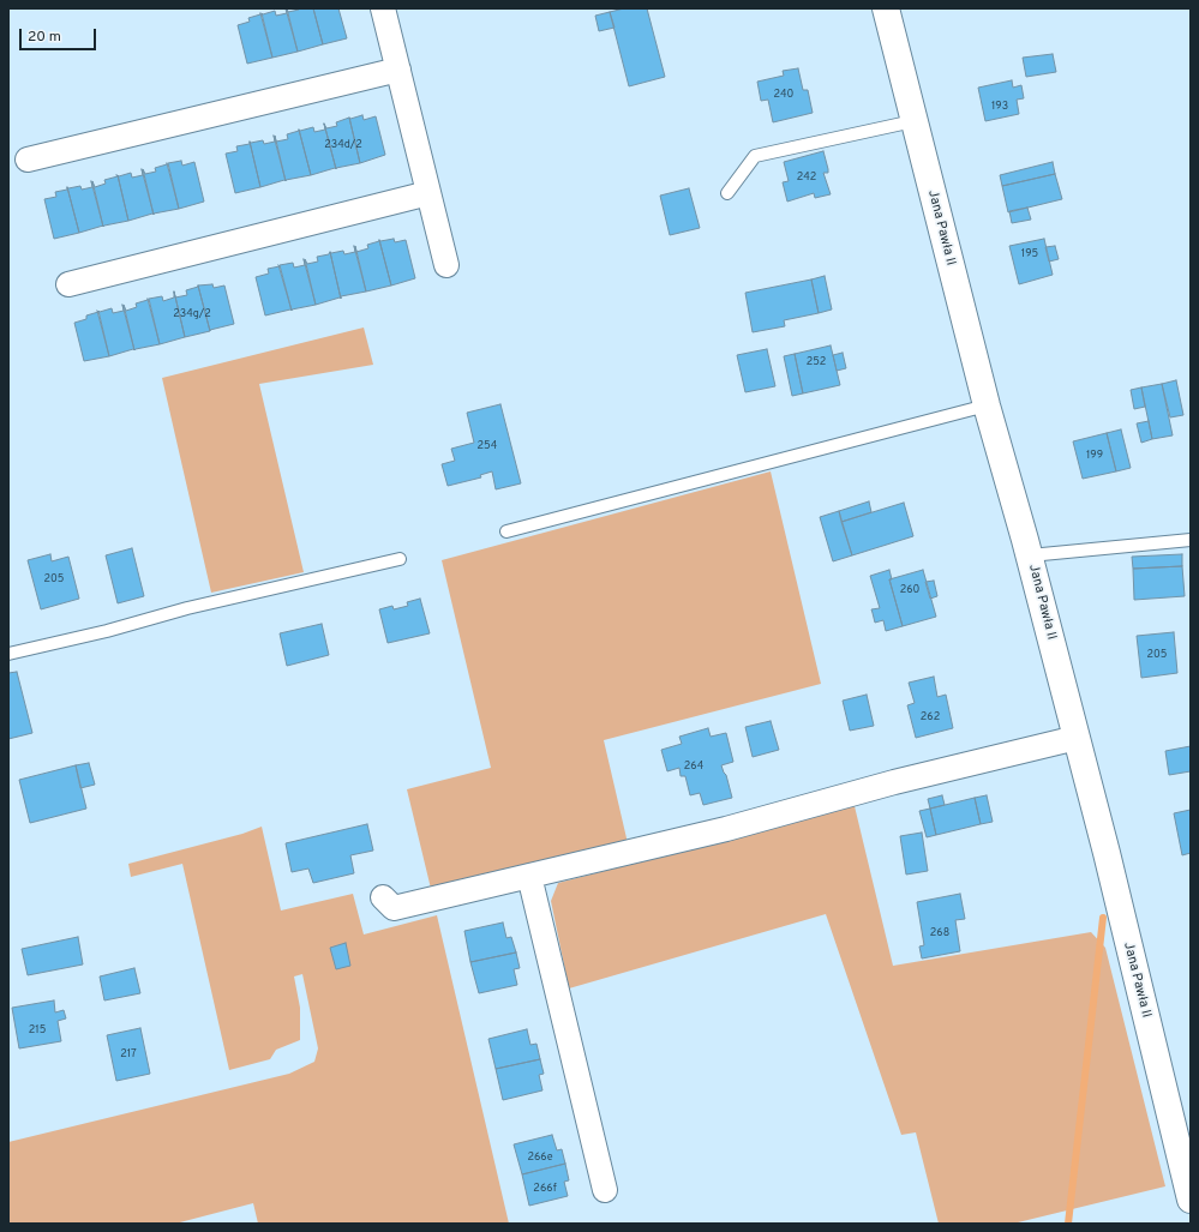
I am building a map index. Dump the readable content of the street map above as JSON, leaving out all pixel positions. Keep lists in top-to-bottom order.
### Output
{
  "streets": {
    "street": ["Jana Pawła II"]
  },
  "house_numbers": [
    "240",
    "193",
    "234d/2",
    "242",
    "195",
    "234g/2",
    "252",
    "254",
    "199",
    "205",
    "260",
    "205",
    "262",
    "264",
    "268",
    "215",
    "217",
    "266e",
    "266f"
  ],
  "scale_bar": "20 m"
}
